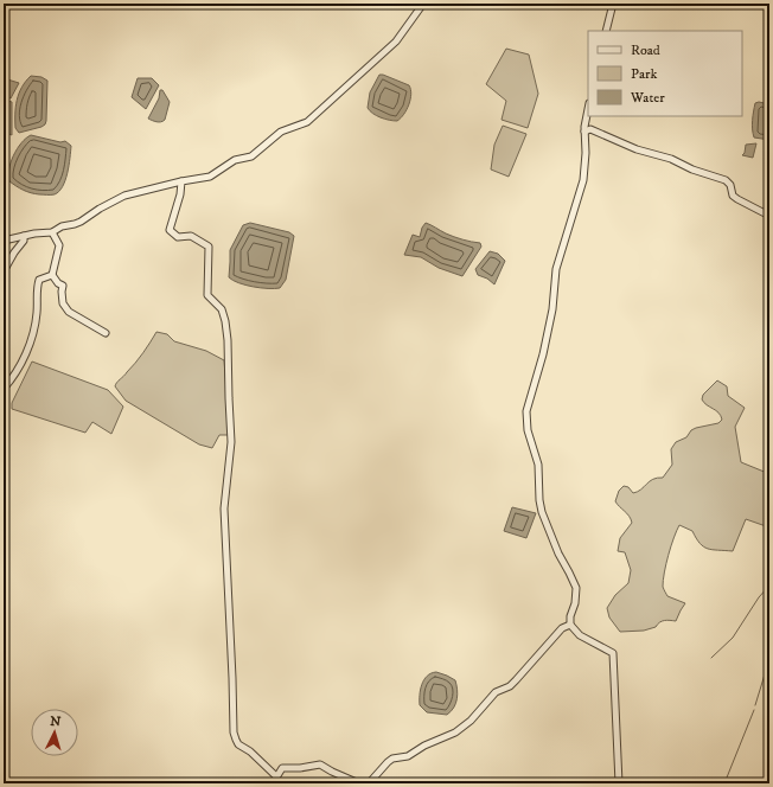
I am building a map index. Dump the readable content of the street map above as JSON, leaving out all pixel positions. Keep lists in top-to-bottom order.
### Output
{
  "legend": ["Road", "Park", "Water"],
  "north": "top"
}
